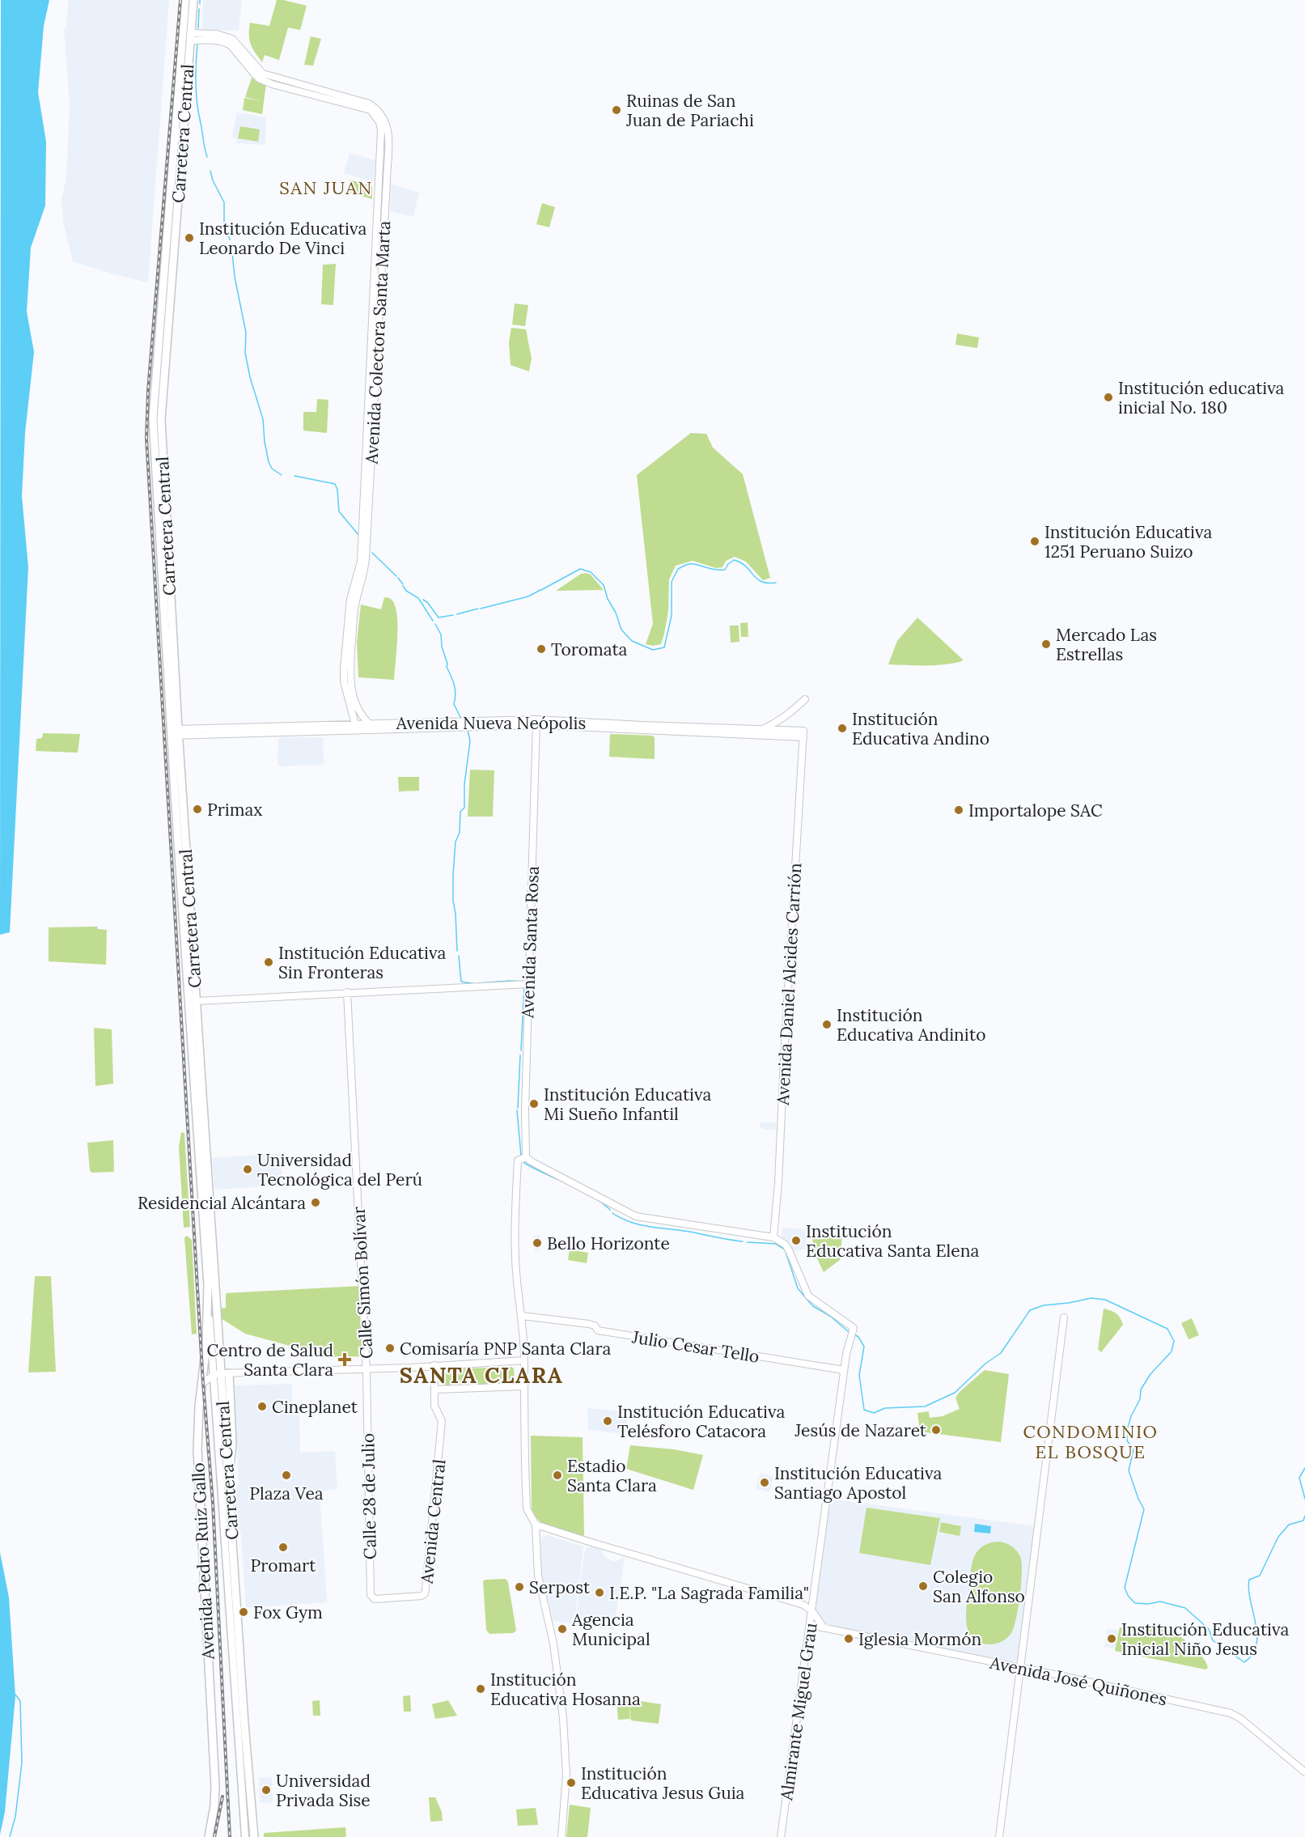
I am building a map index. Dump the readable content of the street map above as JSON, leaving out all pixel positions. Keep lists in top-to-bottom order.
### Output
{
  "streets": {
    "highway": ["Carretera Central", "Avenida Pedro Ruiz Gallo"],
    "street": [
      "Avenida Colectora Santa Marta",
      "Avenida Nueva Neópolis",
      "Avenida Santa Rosa",
      "Avenida Daniel Alcides Carrión",
      "Calle Simón Bolívar",
      "Julio Cesar Tello",
      "Calle 28 de Julio",
      "Avenida Central",
      "Avenida José Quiñones",
      "Almirante Miguel Grau"
    ]
  },
  "crossings": [
    ["Carretera Central", "Avenida Colectora Santa Marta"],
    ["Carretera Central", "Avenida Nueva Neópolis"],
    ["Carretera Central", "Avenida Pedro Ruiz Gallo"],
    ["Avenida Colectora Santa Marta", "Avenida Nueva Neópolis"],
    ["Avenida Nueva Neópolis", "Avenida Santa Rosa"],
    ["Avenida Nueva Neópolis", "Avenida Daniel Alcides Carrión"],
    ["Avenida Daniel Alcides Carrión", "Almirante Miguel Grau"],
    ["Calle Simón Bolívar", "Calle 28 de Julio"],
    ["Julio Cesar Tello", "Almirante Miguel Grau"],
    ["Calle 28 de Julio", "Avenida Central"],
    ["Avenida José Quiñones", "Almirante Miguel Grau"]
  ],
  "districts": ["SAN JUAN", "SANTA CLARA", "CONDOMINIO EL BOSQUE"],
  "places": {
    "other": [
      "Ruinas de San Juan de Pariachi",
      "Institución Educativa Leonardo De Vinci",
      "Institución educativa inicial No. 180",
      "Institución Educativa 1251 Peruano Suizo",
      "Mercado Las Estrellas",
      "Toromata",
      "Institución Educativa Andino",
      "Primax",
      "Importalope SAC",
      "Institución Educativa Sin Fronteras",
      "Institución Educativa Andinito",
      "Institución Educativa Mi Sueño Infantil",
      "Universidad Tecnológica del Perú",
      "Residencial Alcántara",
      "Institución Educativa Santa Elena",
      "Bello Horizonte",
      "Comisaría PNP Santa Clara",
      "Cineplanet",
      "Institución Educativa Telésforo Catacora",
      "Jesús de Nazaret",
      "Plaza Vea",
      "Estadio Santa Clara",
      "Institución Educativa Santiago Apostol",
      "Promart",
      "Colegio San Alfonso",
      "Serpost",
      "I.E.P. \"La Sagrada Familia\"",
      "Fox Gym",
      "Agencia Municipal",
      "Iglesia Mormón",
      "Institución Educativa Inicial Niño Jesus",
      "Institución Educativa Hosanna",
      "Institución Educativa Jesus Guia",
      "Universidad Privada Sise"
    ],
    "health": ["Centro de Salud Santa Clara"]
  }
}
